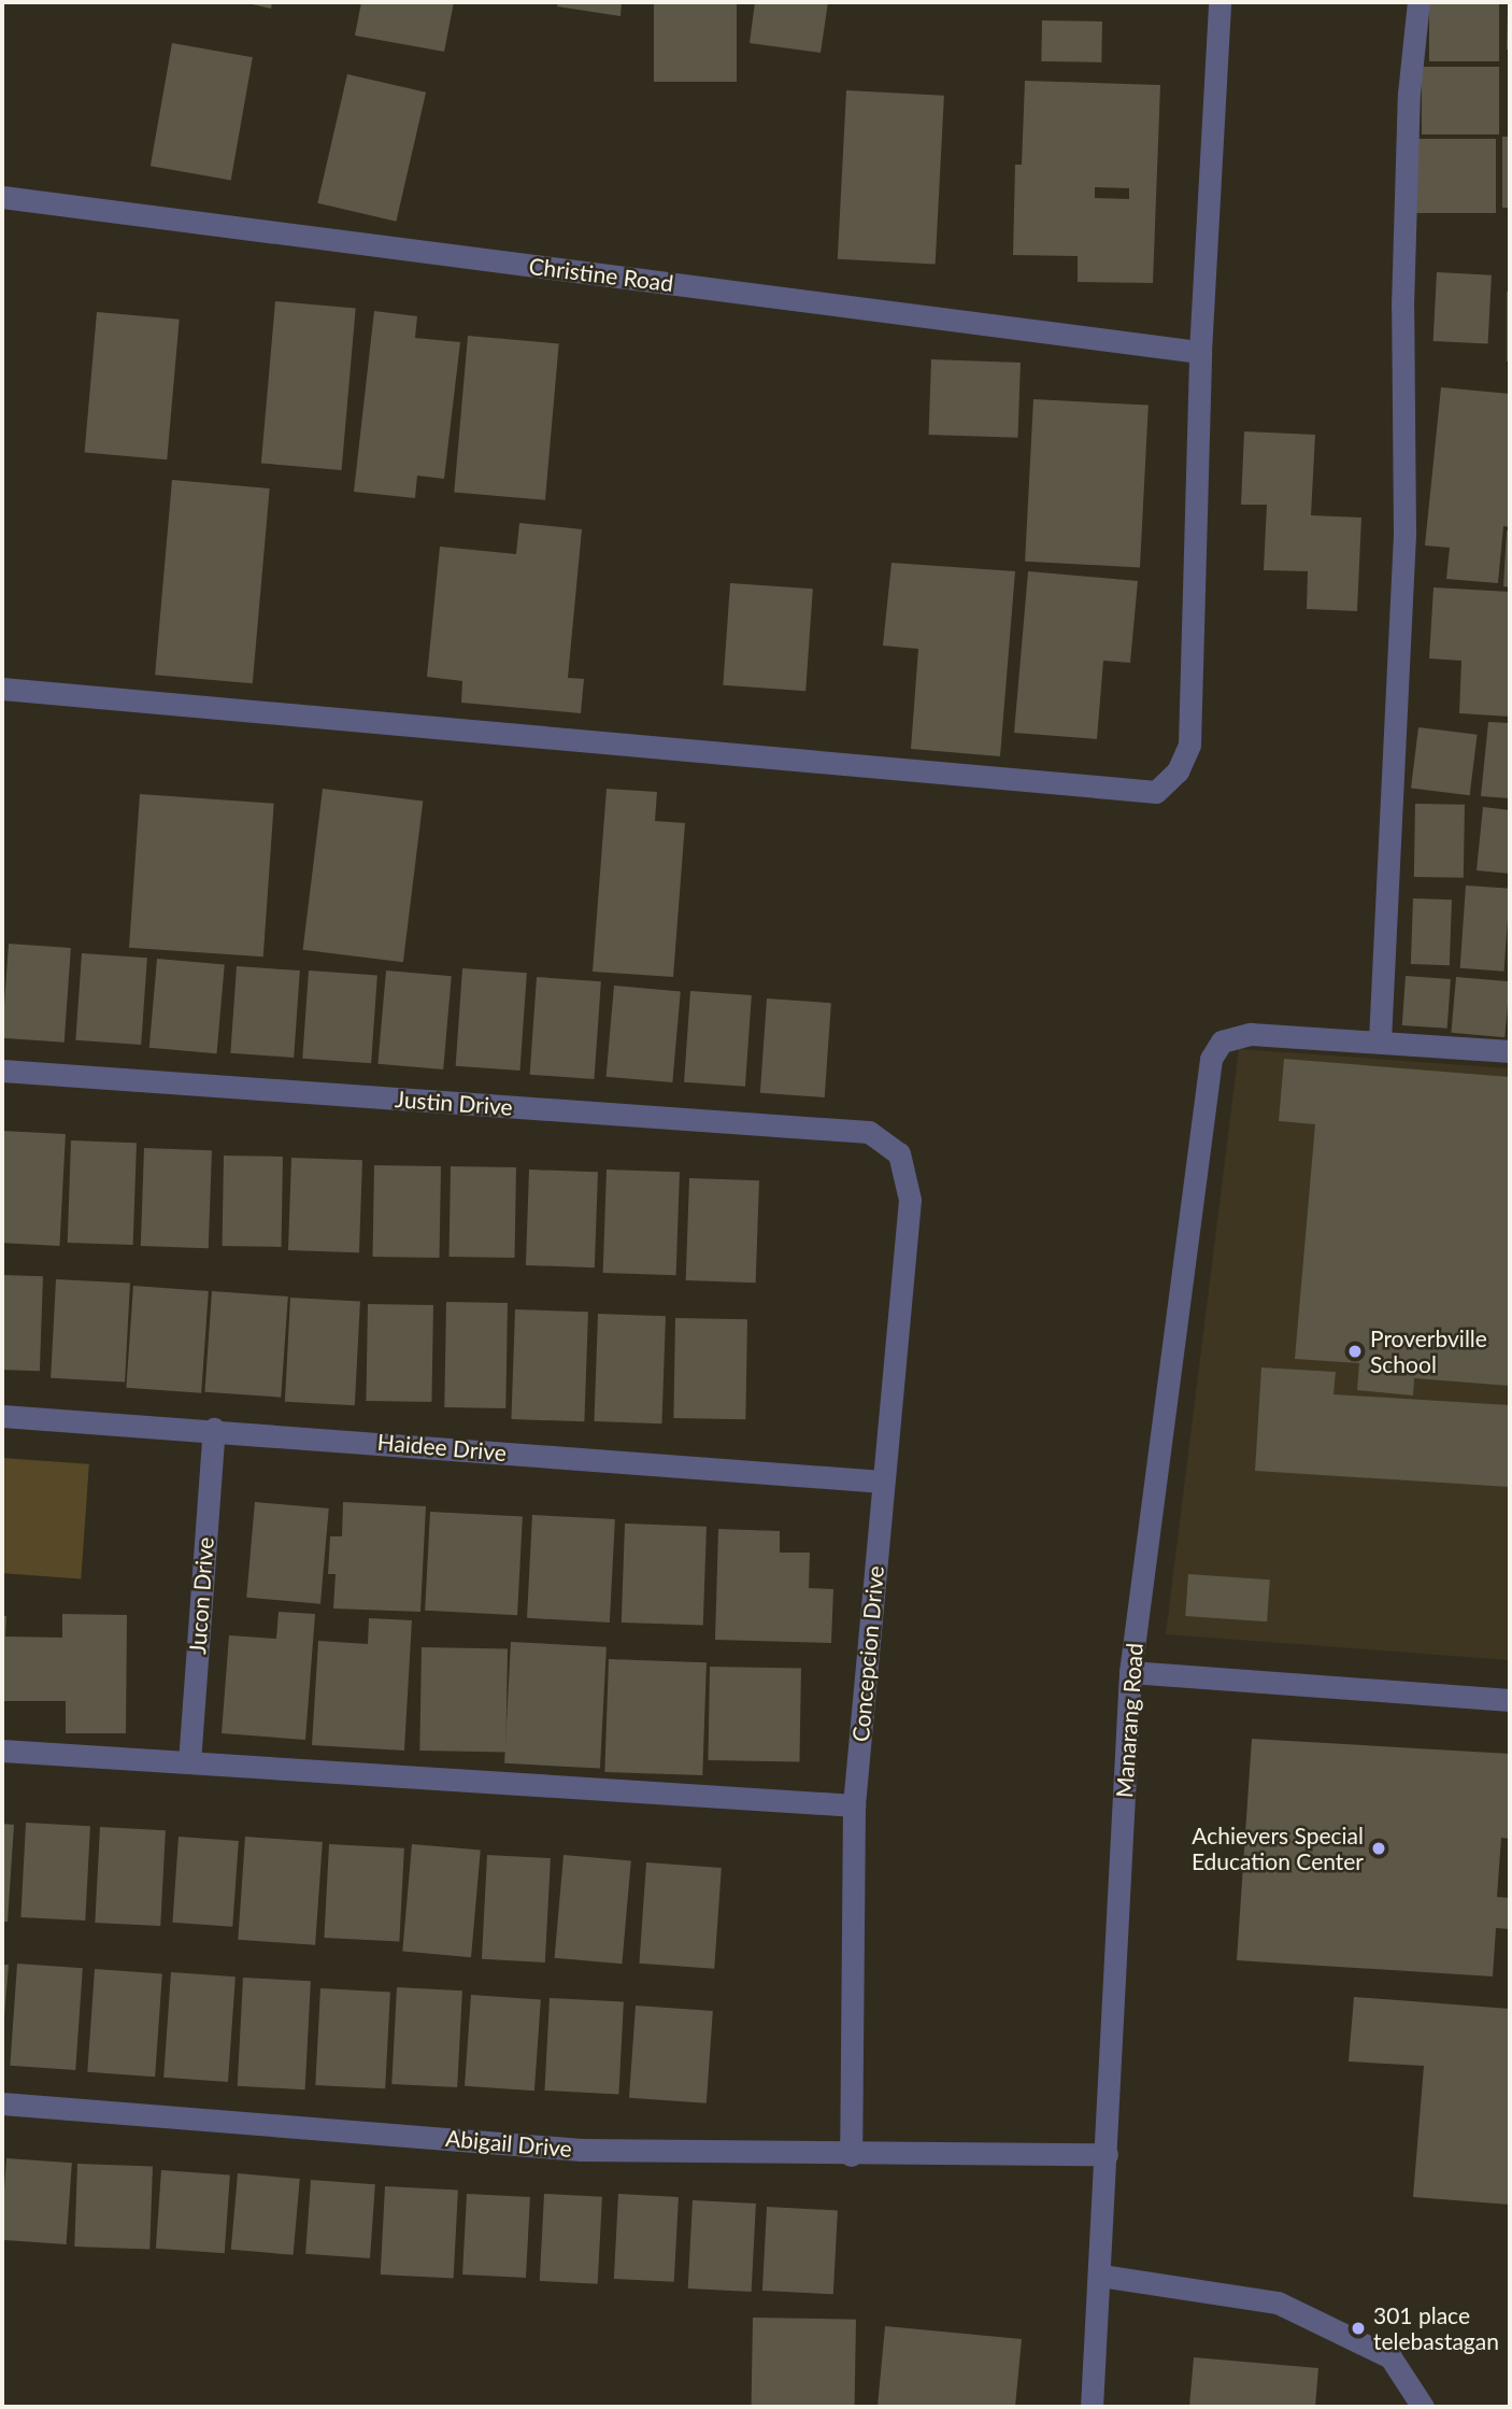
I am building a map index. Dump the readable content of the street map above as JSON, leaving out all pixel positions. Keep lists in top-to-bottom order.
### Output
{
  "streets": {
    "street": [
      "Christine Road",
      "Justin Drive",
      "Haidee Drive",
      "Jucon Drive",
      "Concepcion Drive",
      "Manarang Road",
      "Abigail Drive"
    ]
  },
  "crossings": [
    ["Justin Drive", "Concepcion Drive"],
    ["Haidee Drive", "Jucon Drive"],
    ["Haidee Drive", "Concepcion Drive"],
    ["Concepcion Drive", "Abigail Drive"],
    ["Manarang Road", "Abigail Drive"]
  ],
  "places": ["Proverbville School", "Achievers Special Education Center", "301 place telebastagan"]
}
